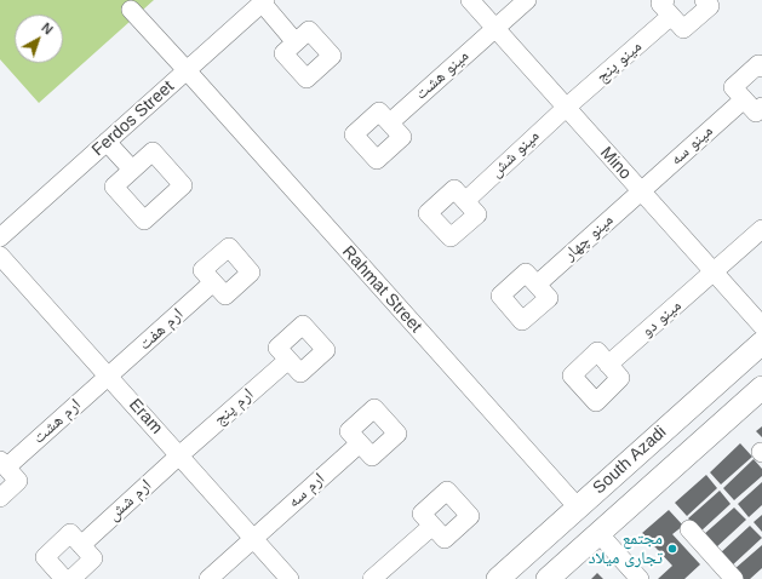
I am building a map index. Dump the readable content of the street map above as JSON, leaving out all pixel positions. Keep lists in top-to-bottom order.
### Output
{
  "streets": {
    "main road": ["South Azadi"],
    "street": [
      "مینو پنج",
      "مینو هشت",
      "Ferdos Street",
      "مینو سه",
      "مینو شش",
      "Mino",
      "مینو چهار",
      "Rahmat Street",
      "مینو دو",
      "ارم هفت",
      "ارم پنج",
      "Eram",
      "ارم هشت",
      "ارم سه",
      "ارم شش"
    ]
  },
  "crossings": [
    ["مینو پنج", "مینو شش"],
    ["مینو پنج", "Mino"],
    ["مینو هشت", "Mino"],
    ["Ferdos Street", "Rahmat Street"],
    ["مینو سه", "Mino"],
    ["مینو سه", "مینو چهار"],
    ["مینو شش", "Mino"],
    ["Mino", "مینو چهار"],
    ["Mino", "مینو دو"],
    ["Rahmat Street", "South Azadi"],
    ["ارم هفت", "Eram"],
    ["ارم هفت", "ارم هشت"],
    ["ارم پنج", "Eram"],
    ["ارم پنج", "ارم شش"],
    ["Eram", "ارم هشت"],
    ["Eram", "ارم سه"],
    ["Eram", "ارم شش"]
  ],
  "places": ["مجتمع تجاری میلاد"],
  "north": "top right"
}
